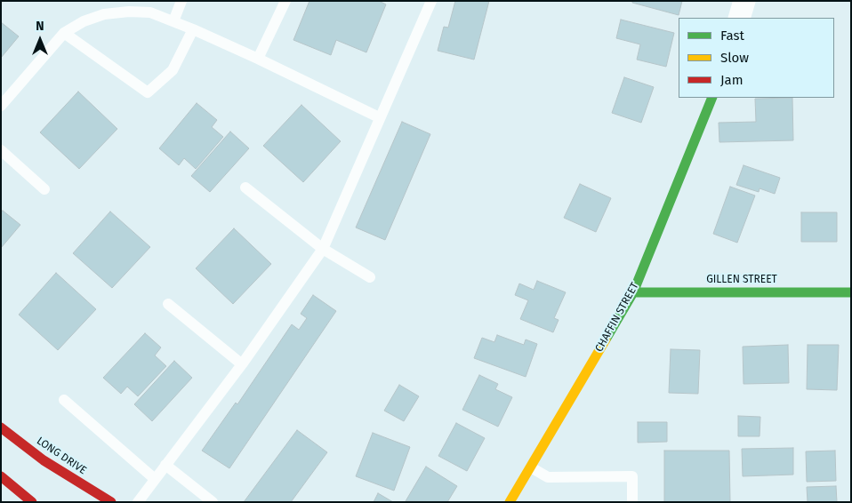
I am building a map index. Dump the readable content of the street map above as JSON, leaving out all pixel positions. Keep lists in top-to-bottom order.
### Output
{
  "streets": {
    "street": ["GILLEN STREET", "CHAFFIN STREET", "LONG DRIVE"]
  },
  "crossings": [
    ["GILLEN STREET", "CHAFFIN STREET"]
  ],
  "legend": ["Fast", "Slow", "Jam"],
  "north": "top"
}
